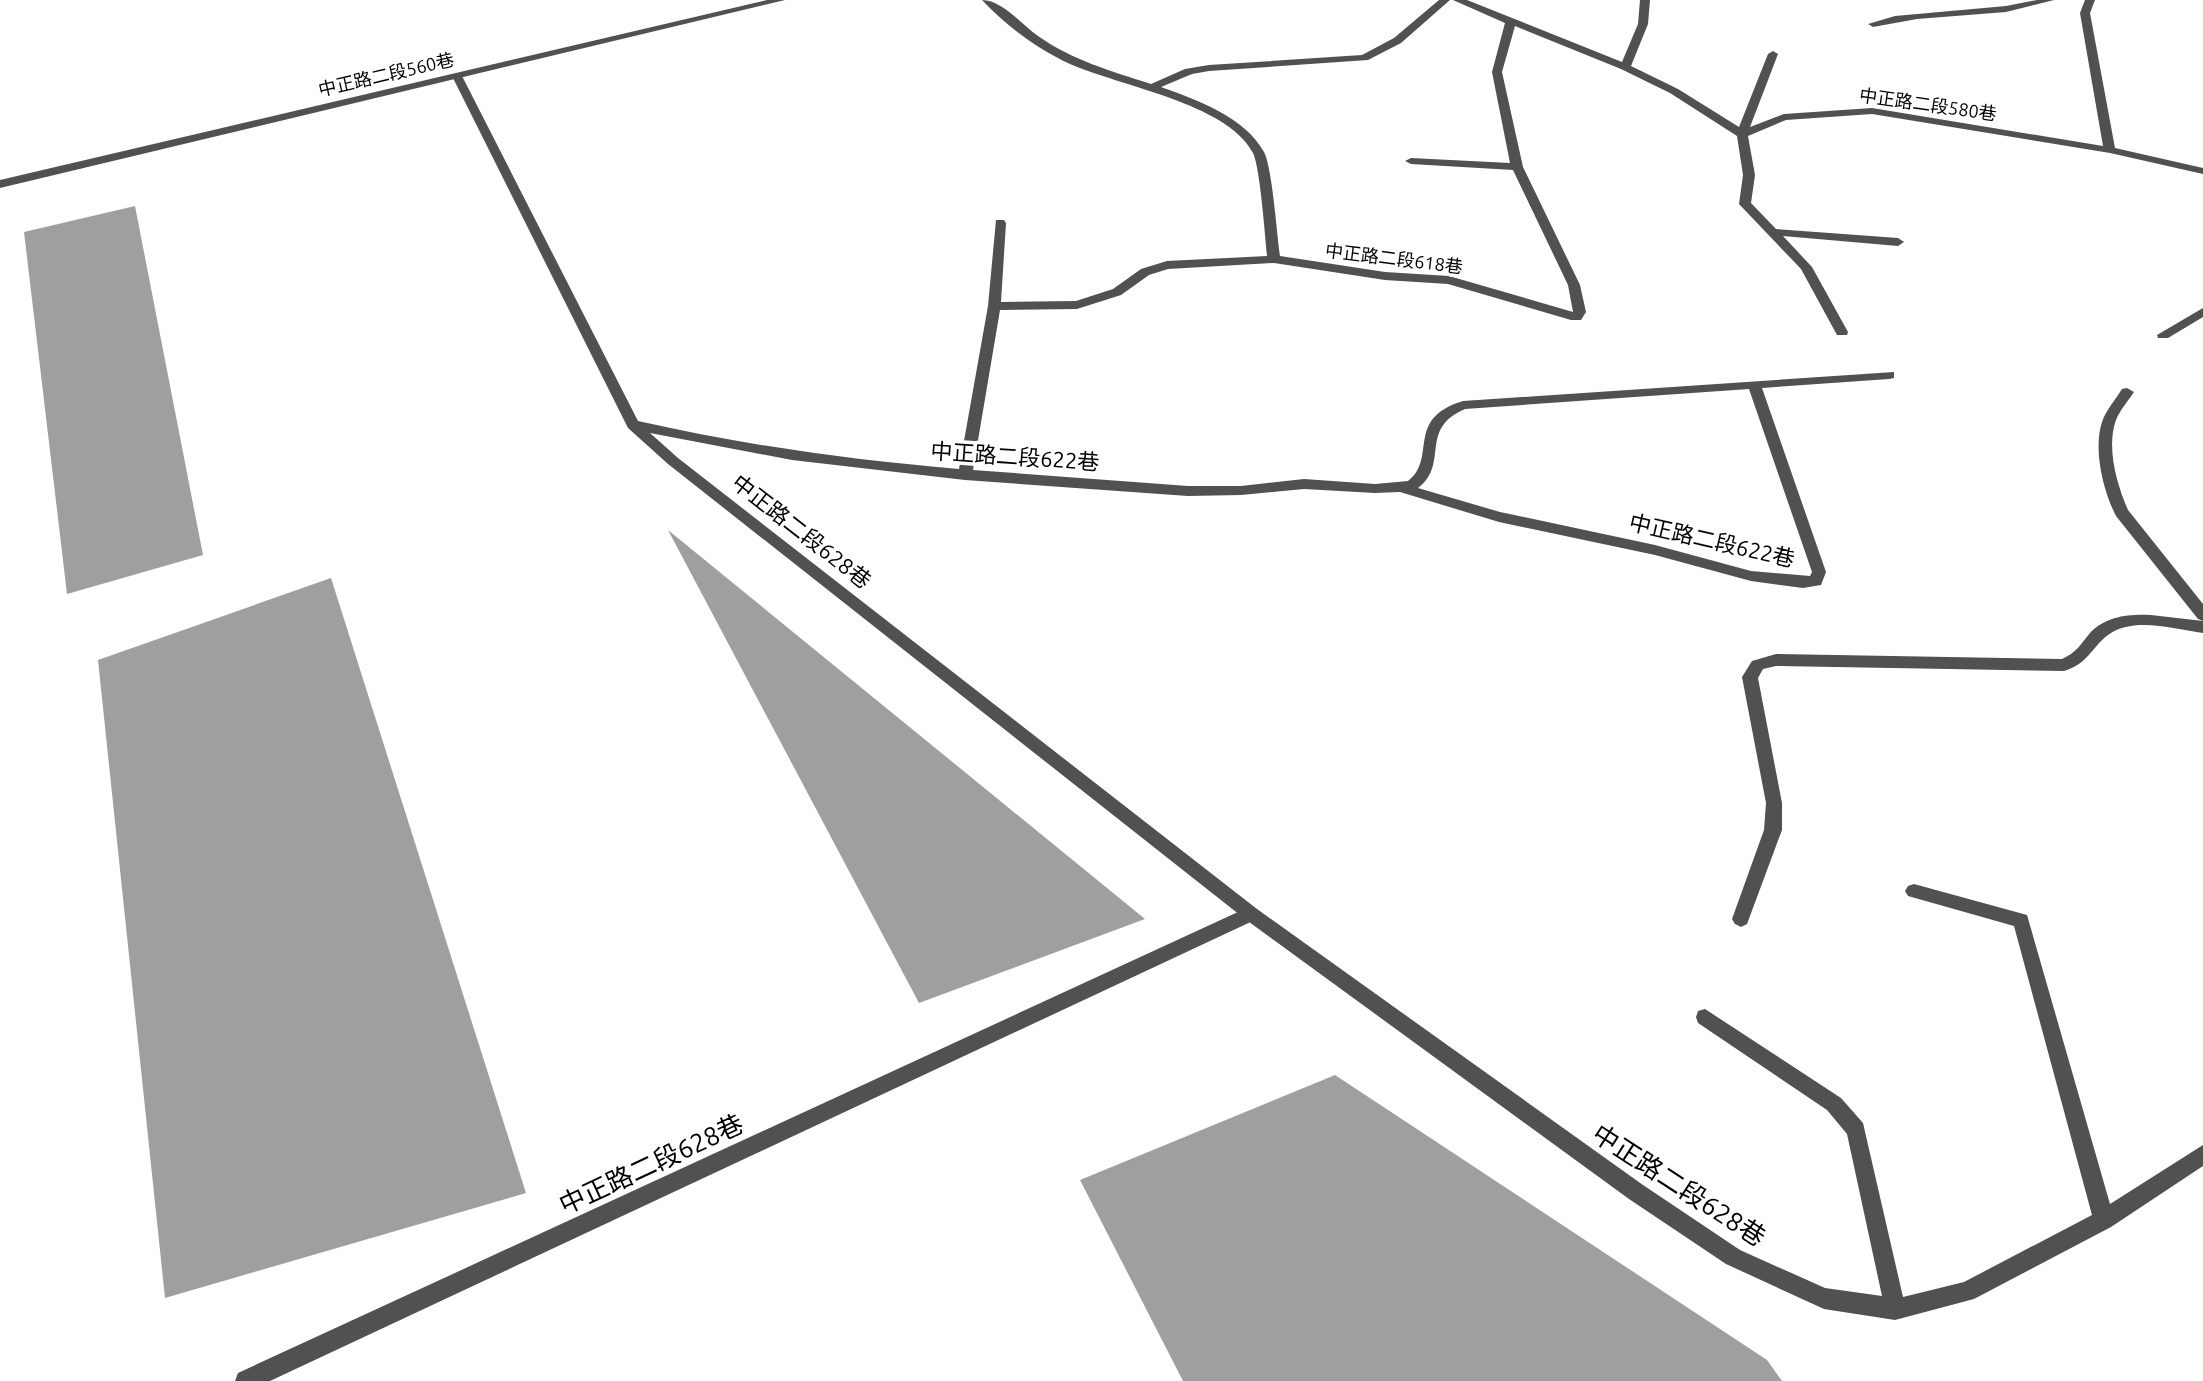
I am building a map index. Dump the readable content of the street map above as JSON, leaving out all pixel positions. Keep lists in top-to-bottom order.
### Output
{
  "streets": {
    "street": [
      "中正路二段560巷",
      "中正路二段580巷",
      "中正路二段618巷",
      "中正路二段622巷",
      "中正路二段628巷"
    ]
  },
  "crossings": [
    ["中正路二段560巷", "中正路二段628巷"],
    ["中正路二段622巷", "中正路二段628巷"]
  ]
}
